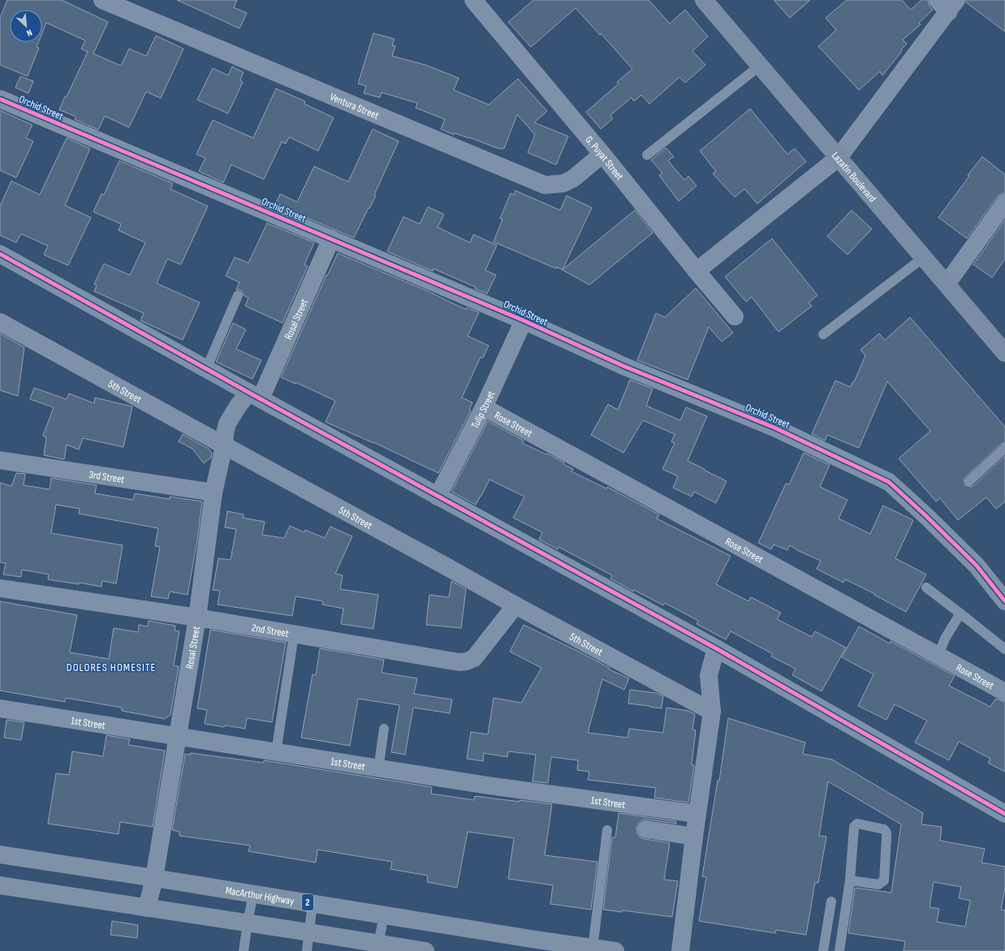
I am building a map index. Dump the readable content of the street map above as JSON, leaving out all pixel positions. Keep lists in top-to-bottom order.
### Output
{
  "streets": {
    "highway": ["MacArthur Highway", "2"],
    "main road": ["Lazatin Boulevard"],
    "street": [
      "Ventura Street",
      "Orchid Street",
      "G. Puyat Street",
      "Rosal Street",
      "5th Street",
      "Tulip Street",
      "Rose Street",
      "3rd Street",
      "2nd Street",
      "1st Street"
    ]
  },
  "crossings": [
    ["Ventura Street", "G. Puyat Street"],
    ["Orchid Street", "Rosal Street"],
    ["Orchid Street", "Tulip Street"],
    ["Rosal Street", "5th Street"],
    ["Rosal Street", "3rd Street"],
    ["Rosal Street", "2nd Street"],
    ["Rosal Street", "1st Street"],
    ["Rosal Street", "MacArthur Highway"],
    ["5th Street", "2nd Street"],
    ["Tulip Street", "Rose Street"]
  ],
  "districts": ["DOLORES HOMESITE"],
  "north": "bottom right"
}
